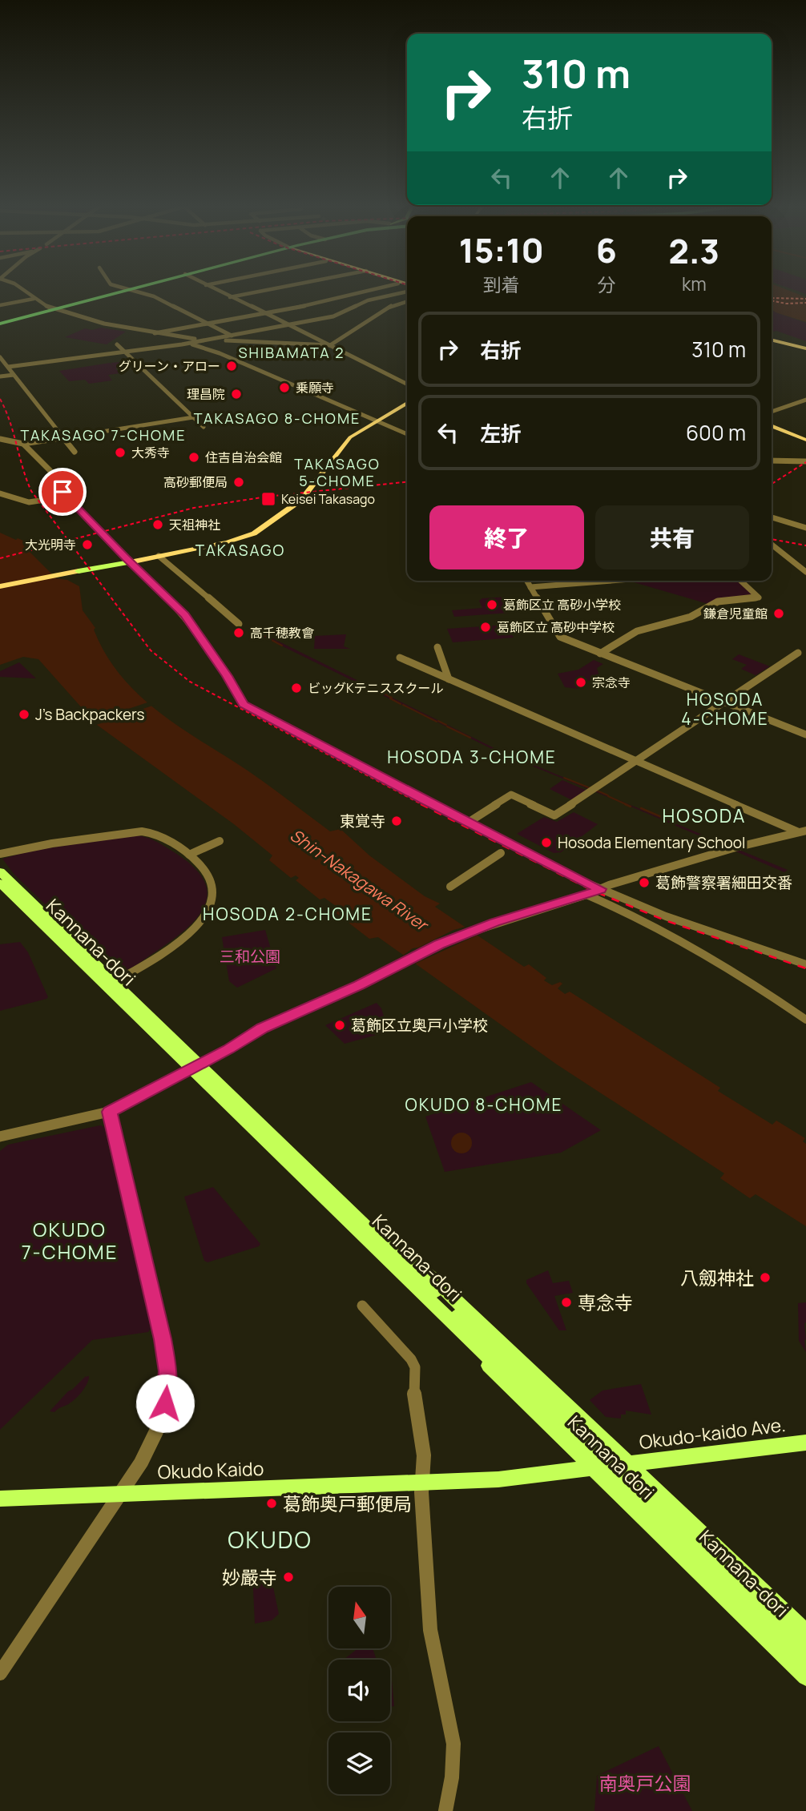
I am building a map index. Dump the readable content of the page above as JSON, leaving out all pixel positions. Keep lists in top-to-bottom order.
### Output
{
  "streets": {
    "main road": [
      "Kannana-dori",
      "Okudo-kaido Ave.",
      "Kannana dori",
      "Okudo Kaido"
    ]
  },
  "crossings": [
    ["Kannana-dori", "Kannana dori"],
    ["Okudo-kaido Ave.", "Kannana dori"],
    ["Okudo-kaido Ave.", "Okudo Kaido"]
  ],
  "districts": [
    "SHIBAMATA 2",
    "TAKASAGO 8-CHOME",
    "TAKASAGO 7-CHOME",
    "TAKASAGO 5-CHOME",
    "TAKASAGO",
    "HOSODA 4-CHOME",
    "HOSODA 3-CHOME",
    "HOSODA",
    "HOSODA 2-CHOME",
    "OKUDO 8-CHOME",
    "OKUDO 7-CHOME",
    "OKUDO"
  ],
  "water": ["Shin-Nakagawa River"],
  "parks": ["三和公園", "南奥戸公園"],
  "places": {
    "other": [
      "グリーン・アロー",
      "乗願寺",
      "理昌院",
      "大秀寺",
      "住吉自治会館",
      "高砂郵便局",
      "天祖神社",
      "大光明寺",
      "葛飾区立 高砂小学校",
      "鎌倉児童館",
      "葛飾区立 高砂中学校",
      "高千穂教會",
      "宗念寺",
      "ビッグKテニススクール",
      "J's Backpackers",
      "東覚寺",
      "Hosoda Elementary School",
      "葛飾警察署細田交番",
      "葛飾区立奥戸小学校",
      "八劔神社",
      "専念寺",
      "葛飾奥戸郵便局",
      "妙嚴寺"
    ],
    "transit": ["Keisei Takasago"]
  },
  "north": "top",
  "page": {
    "turn": ["310 m", "右折"],
    "eta": [
      "15:10",
      "到着",
      "6",
      "分",
      "2.3",
      "km"
    ],
    "list": [
      {
        "name": "右折",
        "value": "310 m"
      },
      {
        "name": "左折",
        "value": "600 m"
      }
    ],
    "buttons": ["終了", "共有"]
  }
}
